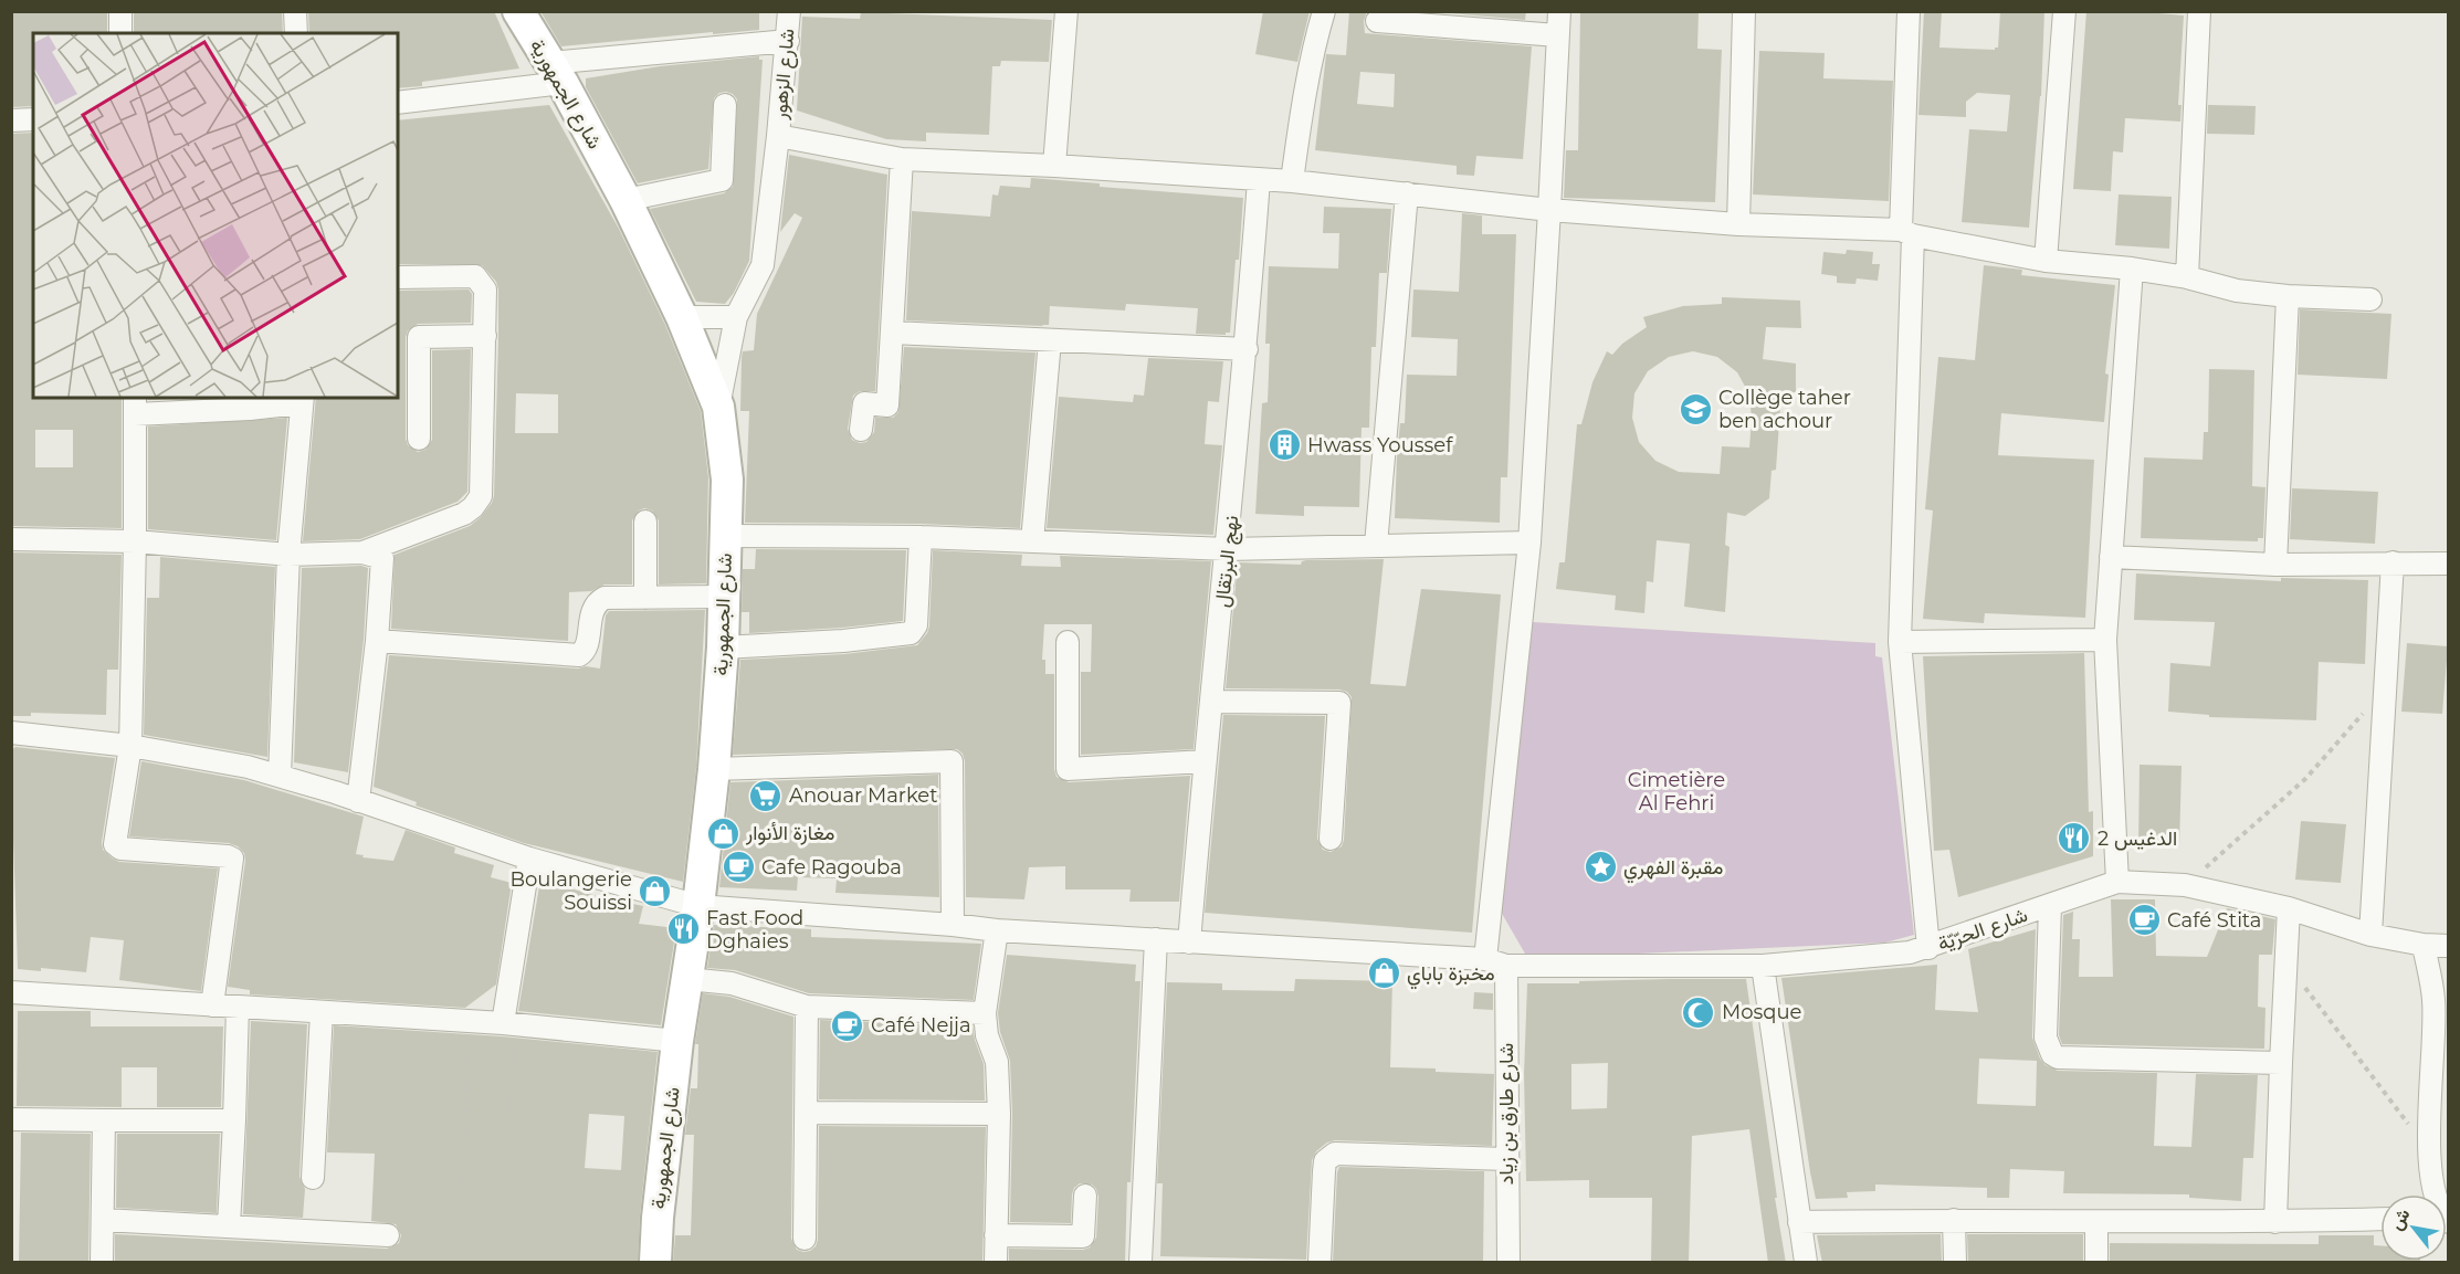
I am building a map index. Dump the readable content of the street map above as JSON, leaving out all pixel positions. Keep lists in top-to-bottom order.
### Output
{
  "streets": {
    "street": [
      "شارع الزهور",
      "شارع الجمهورية",
      "نهج البرتقال",
      "شارع الحرّيّة",
      "شارع طارق بن زياد"
    ]
  },
  "crossings": [
    ["شارع الزهور", "شارع الجمهورية"],
    ["شارع الجمهورية", "شارع الحرّيّة"],
    ["نهج البرتقال", "شارع الحرّيّة"],
    ["شارع الحرّيّة", "شارع طارق بن زياد"]
  ],
  "parks": ["Cimetière Al Fehri"],
  "places": {
    "school or university": ["Collège taher ben achour"],
    "building": ["Hwass Youssef"],
    "supermarket": ["Anouar Market"],
    "shop": ["مغازة الأنوار", "Boulangerie Souissi", "مخبزة باباي"],
    "restaurant": ["الدغيس 2", "Fast Food Dghaies"],
    "cafe": ["Cafe Ragouba", "Café Stita", "Café Nejja"],
    "place": ["مقبرة الفهري"],
    "mosque": ["Mosque"]
  },
  "north": "top left"
}
